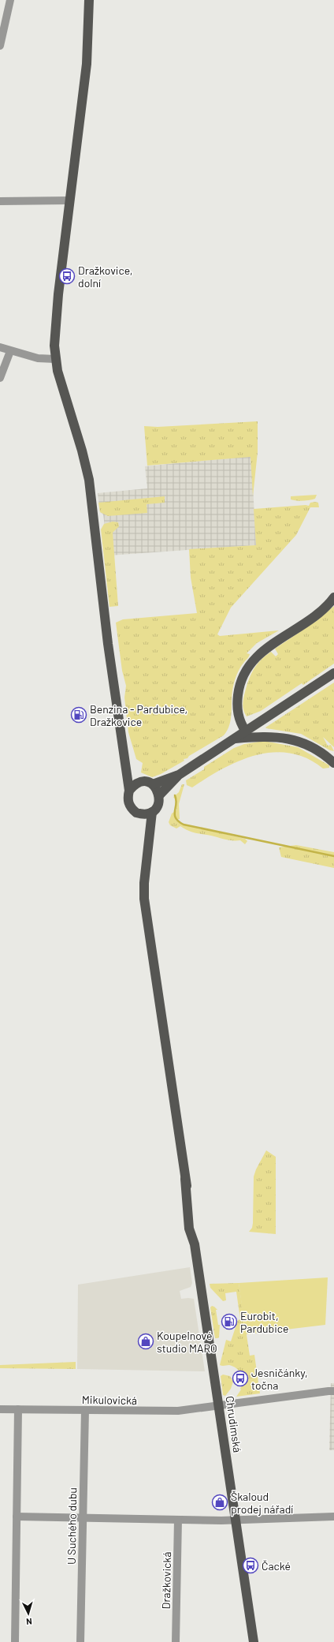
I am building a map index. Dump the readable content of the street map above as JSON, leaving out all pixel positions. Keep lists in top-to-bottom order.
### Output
{
  "streets": {
    "main road": ["Chrudimská"],
    "street": ["Mikulovická", "U Suchého dubu", "Dražkovická"]
  },
  "crossings": [
    ["Mikulovická", "Chrudimská"],
    ["Mikulovická", "U Suchého dubu"]
  ],
  "places": {
    "bus stop": ["Dražkovice, dolní", "Jesničánky, točna", "Čacké"],
    "fuel station": ["Benzina - Pardubice, Dražkovice", "Eurobit, Pardubice"],
    "shop": ["Koupelnové studio MARO", "Škaloud prodej nářadí"]
  },
  "north": "bottom"
}
